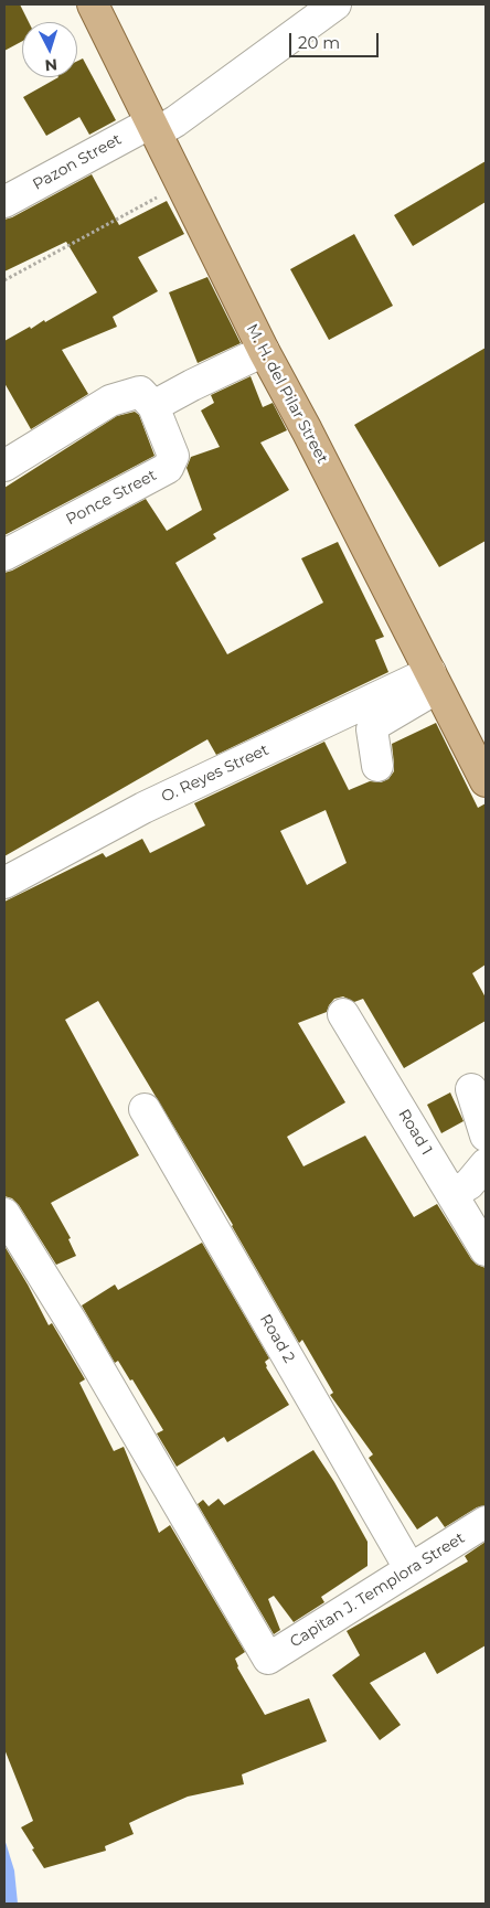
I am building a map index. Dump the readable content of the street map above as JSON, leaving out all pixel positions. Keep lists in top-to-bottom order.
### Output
{
  "streets": {
    "main road": ["M. H. del Pilar Street"],
    "street": [
      "Pazon Street",
      "Ponce Street",
      "O. Reyes Street",
      "Road 1",
      "Road 2",
      "Capitan J. Templora Street"
    ]
  },
  "crossings": [
    ["Pazon Street", "M. H. del Pilar Street"],
    ["M. H. del Pilar Street", "O. Reyes Street"],
    ["Road 2", "Capitan J. Templora Street"]
  ],
  "scale_bar": "20 m",
  "north": "bottom"
}
